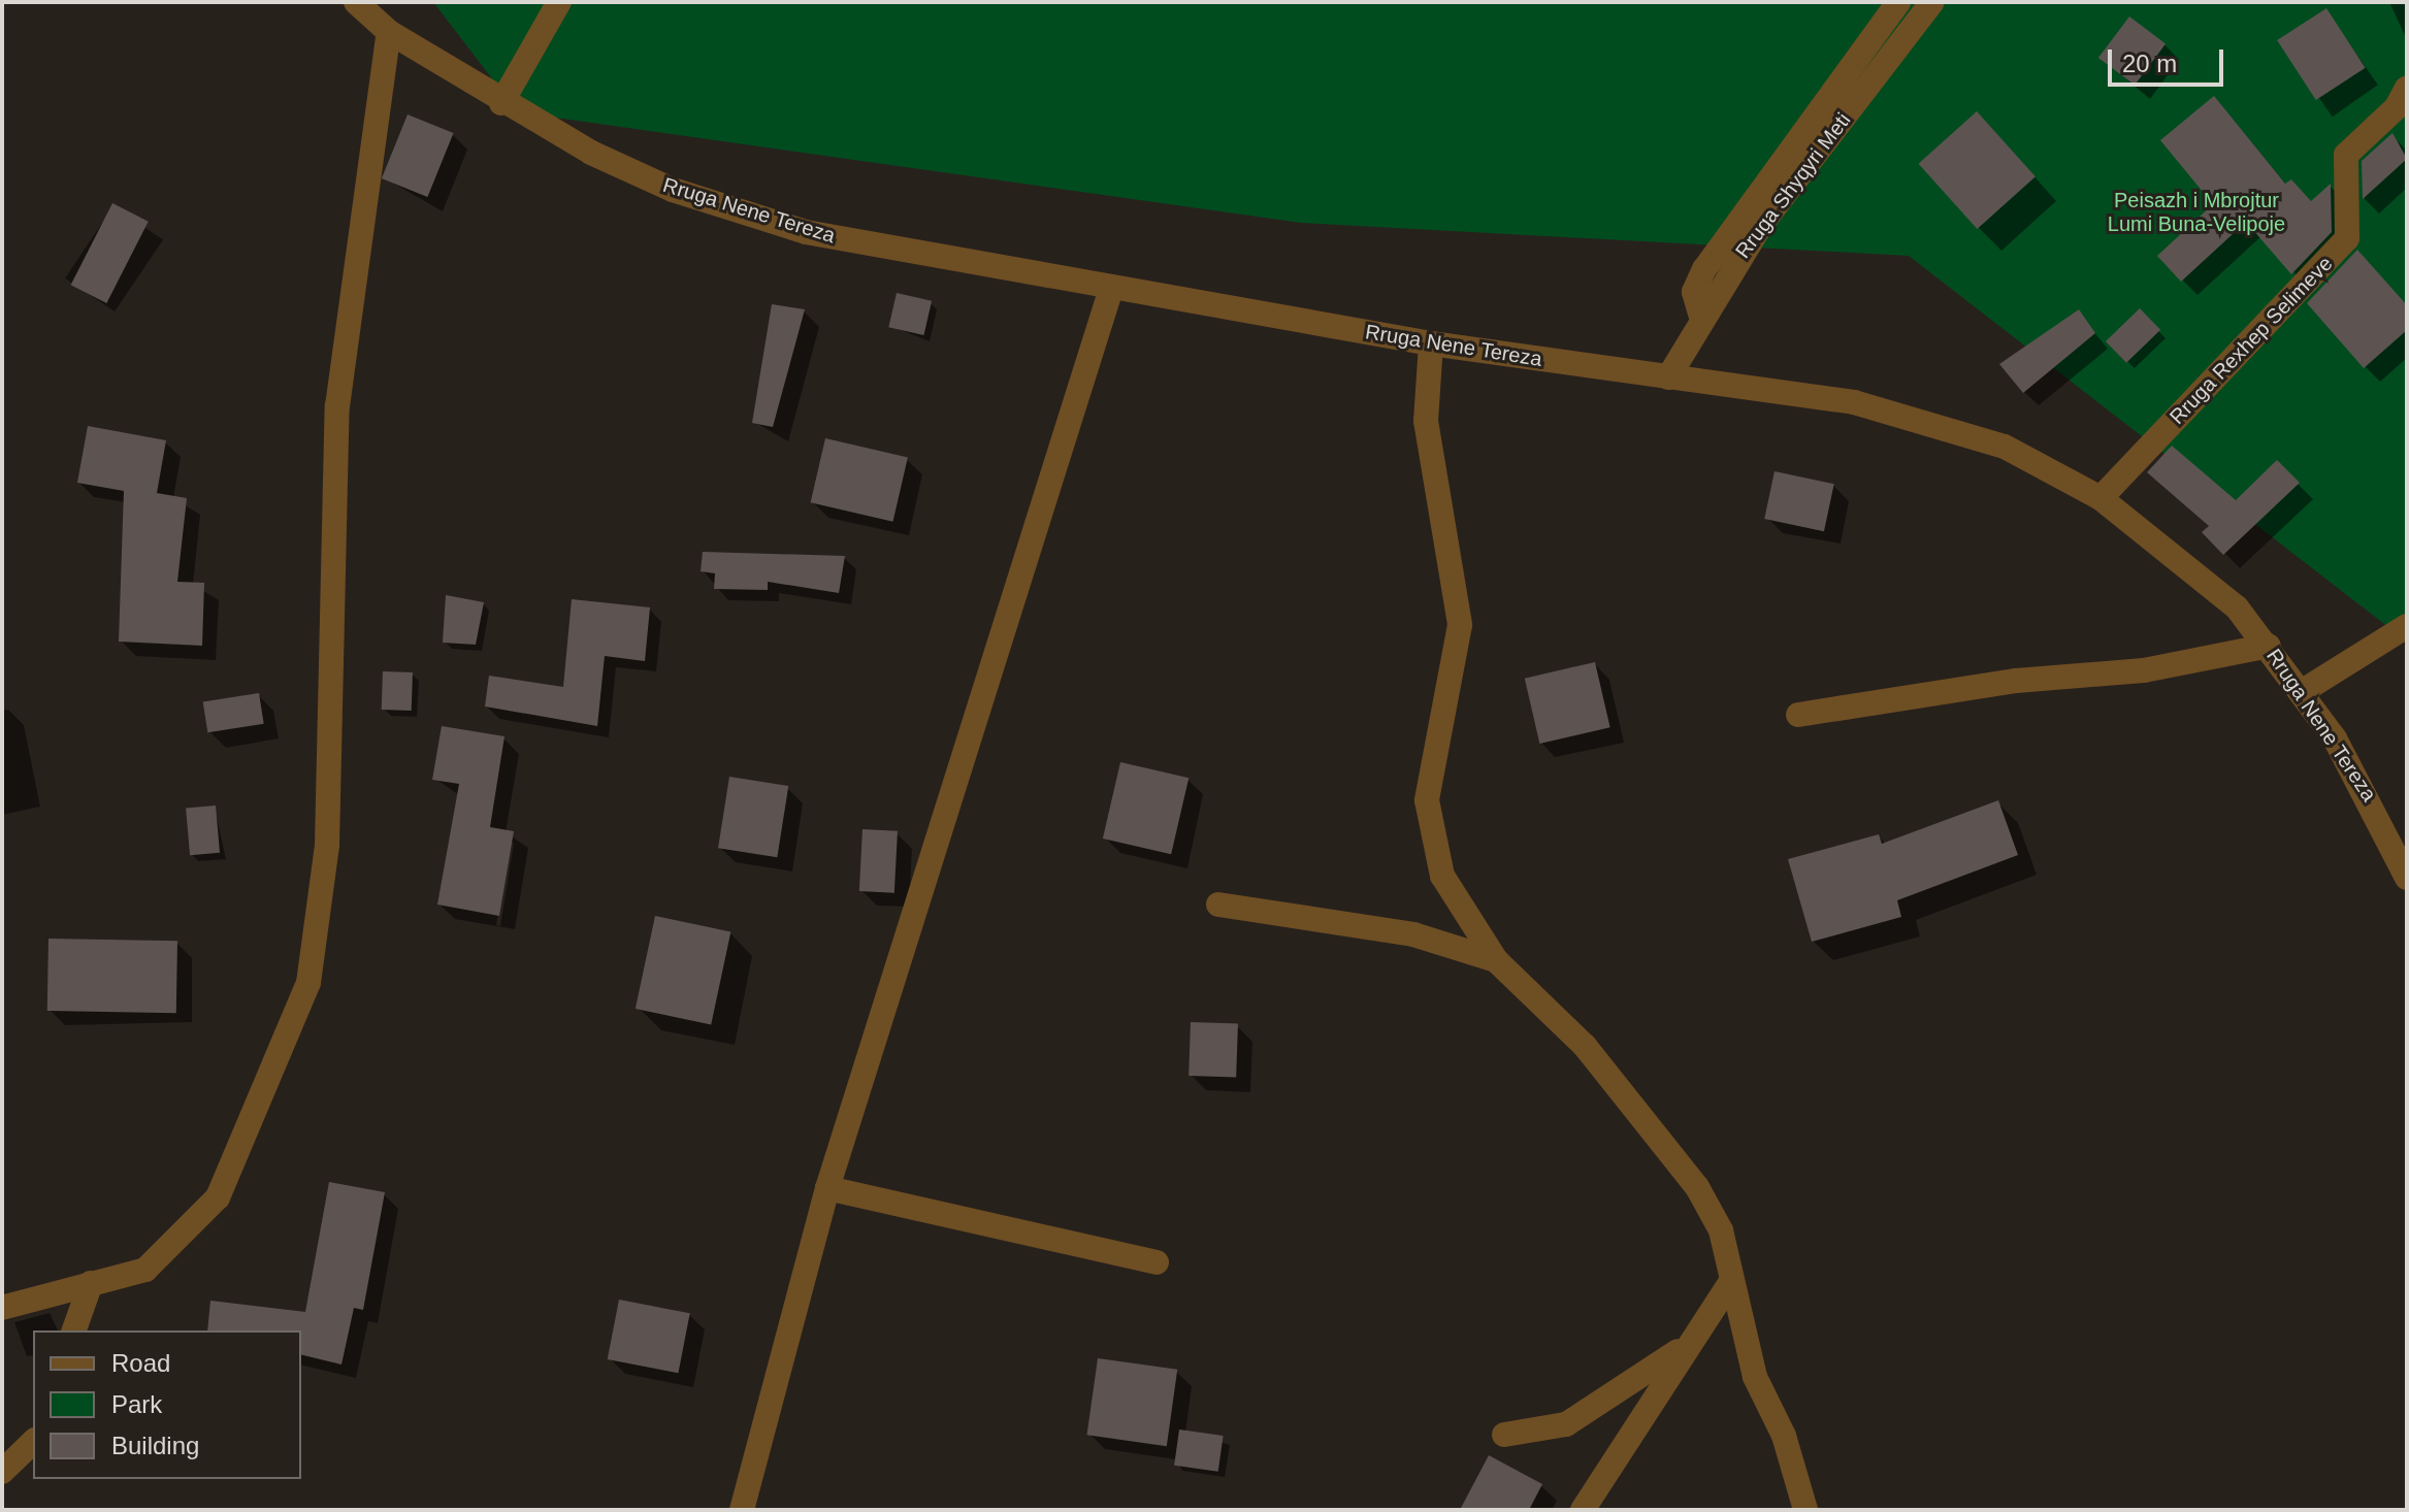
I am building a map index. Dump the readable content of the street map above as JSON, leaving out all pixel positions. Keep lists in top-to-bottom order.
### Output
{
  "streets": {
    "street": ["Rruga Shyqyri Meti", "Rruga Nene Tereza", "Rruga Rexhep Selimeve"]
  },
  "crossings": [
    ["Rruga Shyqyri Meti", "Rruga Nene Tereza"],
    ["Rruga Nene Tereza", "Rruga Rexhep Selimeve"]
  ],
  "parks": ["Peisazh i Mbrojtur Lumi Buna-Velipoje"],
  "legend": ["Road", "Park", "Building"],
  "scale_bar": "20 m"
}
